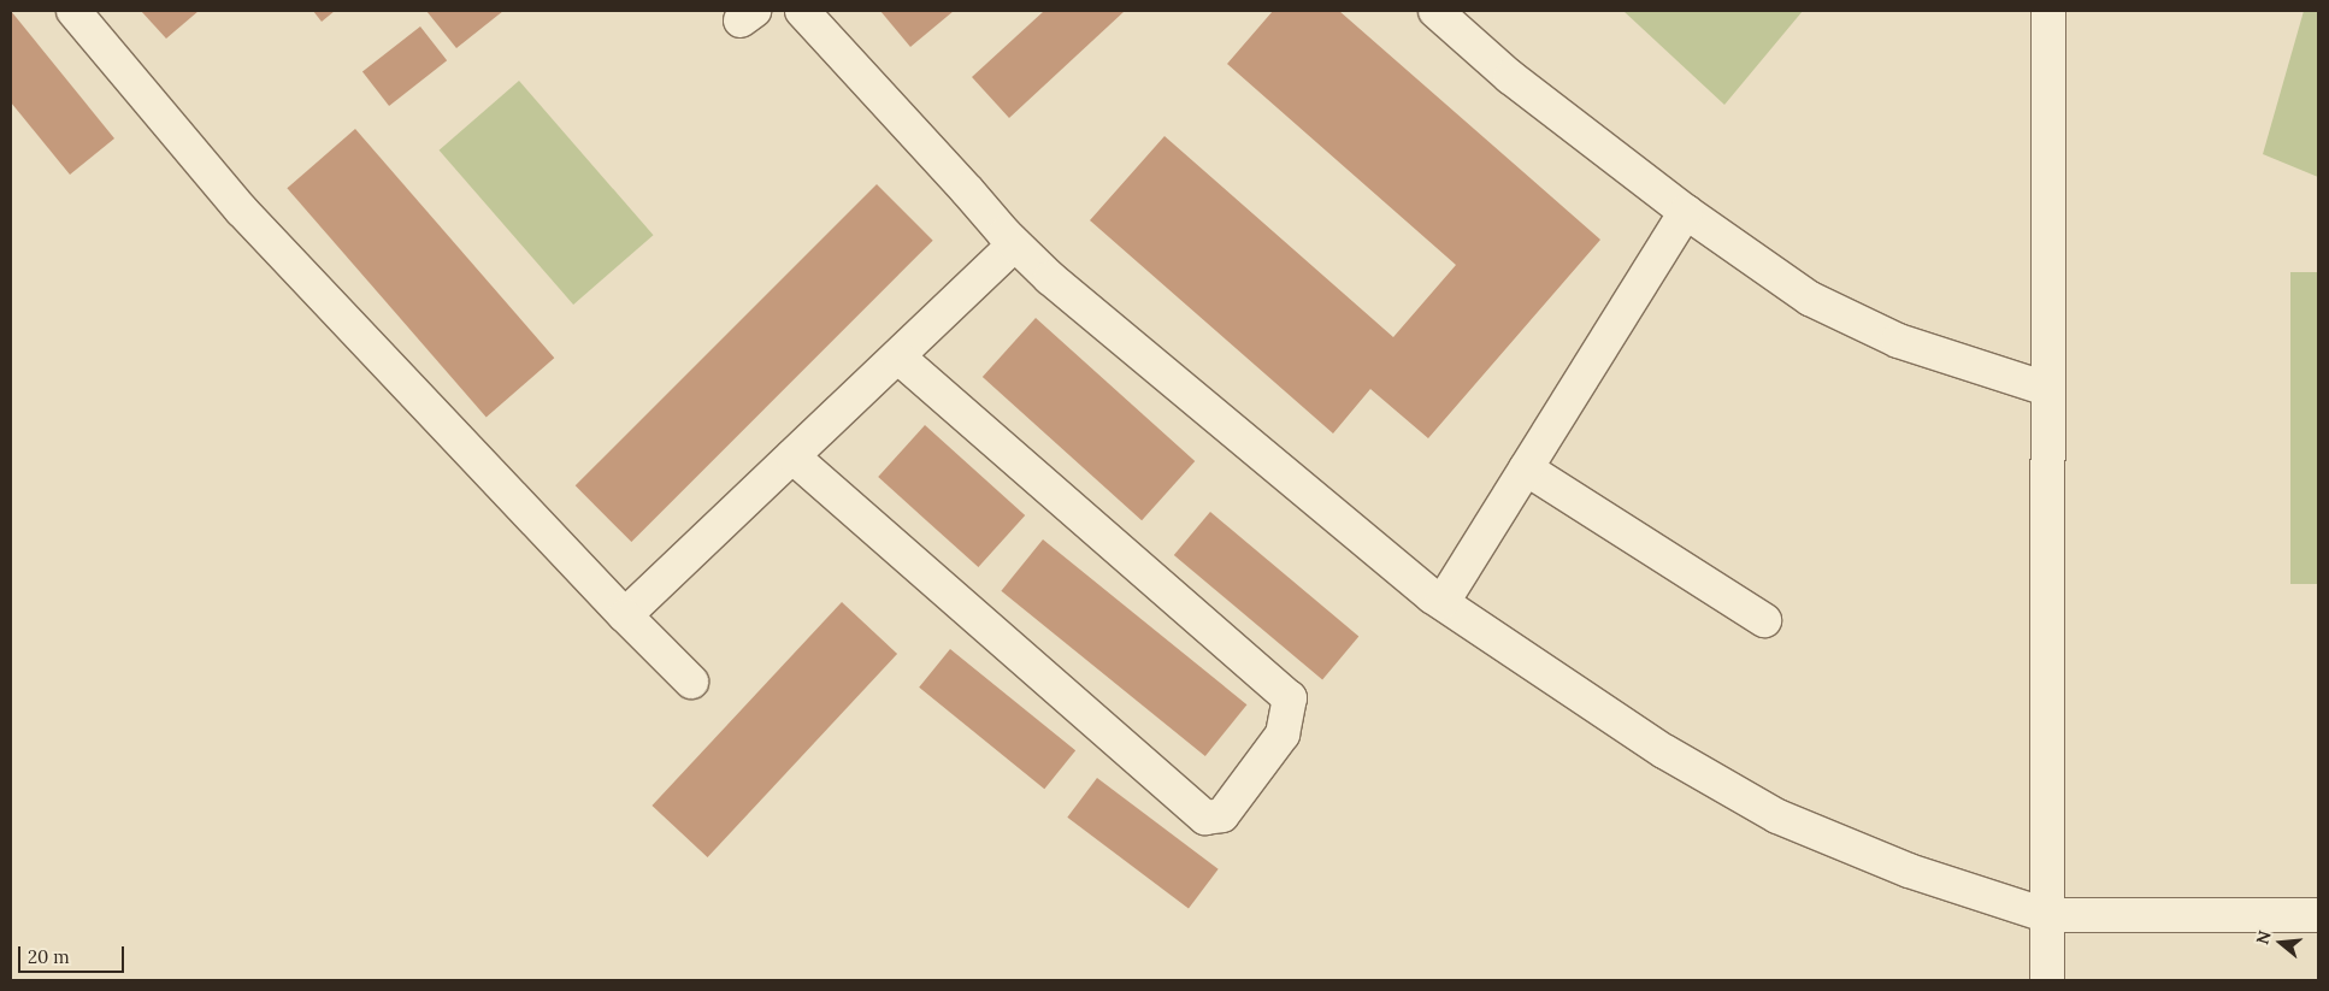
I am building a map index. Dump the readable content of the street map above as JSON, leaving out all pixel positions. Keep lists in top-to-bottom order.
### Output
{
  "scale_bar": "20 m",
  "north": "left"
}
